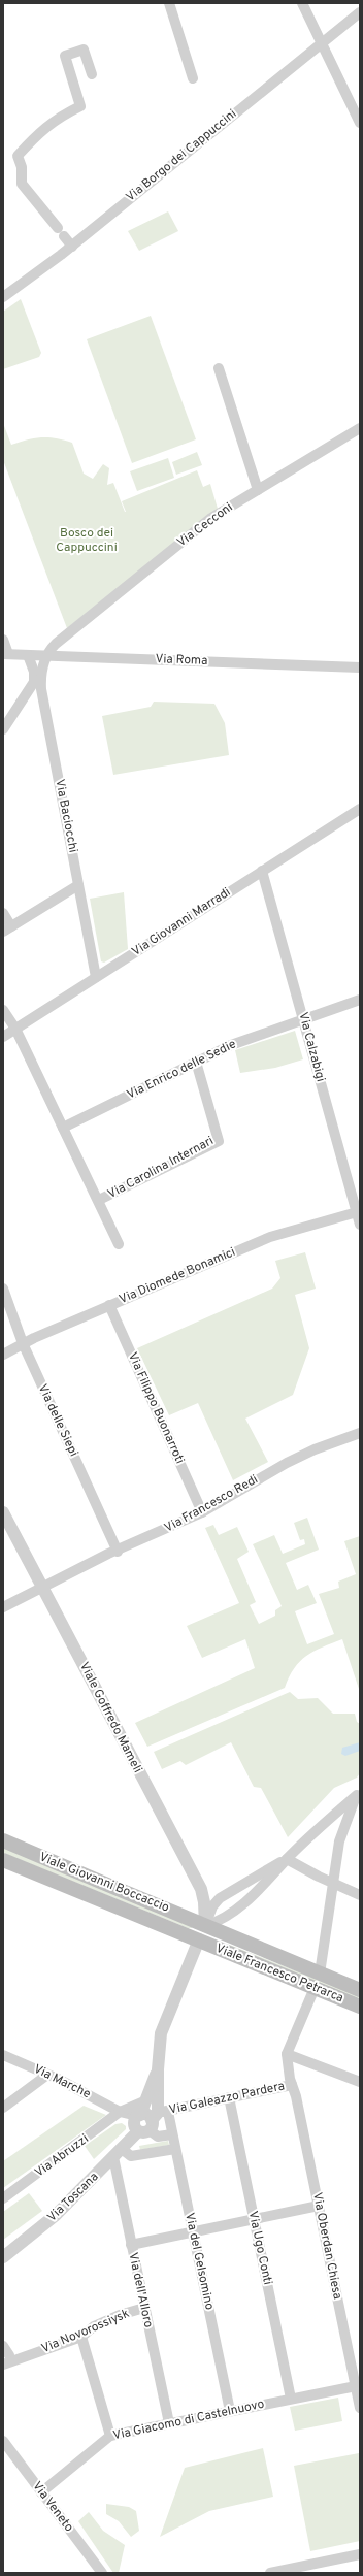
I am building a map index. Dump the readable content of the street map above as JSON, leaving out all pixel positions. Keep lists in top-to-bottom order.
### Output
{
  "streets": {
    "main road": ["Viale Giovanni Boccaccio", "Viale Francesco Petrarca"],
    "street": [
      "Via Borgo dei Cappuccini",
      "Via Cecconi",
      "Via Roma",
      "Via Baciocchi",
      "Via Giovanni Marradi",
      "Via Calzabigi",
      "Via Enrico delle Sedie",
      "Via Carolina Internari",
      "Via Diomede Bonamici",
      "Via Filippo Buonarroti",
      "Via delle Siepi",
      "Via Francesco Redi",
      "Viale Goffredo Mameli",
      "Via Marche",
      "Via Galeazzo Pardera",
      "Via Abruzzi",
      "Via Toscana",
      "Via Oberdan Chiesa",
      "Via Ugo Conti",
      "Via del Gelsomino",
      "Via dell'Alloro",
      "Via Novorossiysk",
      "Via Giacomo di Castelnuovo",
      "Via Veneto"
    ]
  },
  "crossings": [
    ["Via Cecconi", "Via Roma"],
    ["Via Cecconi", "Via Baciocchi"],
    ["Via Roma", "Via Baciocchi"],
    ["Via Baciocchi", "Via Giovanni Marradi"],
    ["Via Giovanni Marradi", "Via Calzabigi"],
    ["Via Calzabigi", "Via Enrico delle Sedie"],
    ["Via Calzabigi", "Via Diomede Bonamici"],
    ["Via Enrico delle Sedie", "Via Carolina Internari"],
    ["Via Diomede Bonamici", "Via Filippo Buonarroti"],
    ["Via Diomede Bonamici", "Via delle Siepi"],
    ["Via Filippo Buonarroti", "Via Francesco Redi"],
    ["Via delle Siepi", "Via Francesco Redi"],
    ["Via Francesco Redi", "Viale Goffredo Mameli"],
    ["Viale Goffredo Mameli", "Viale Giovanni Boccaccio"],
    ["Viale Goffredo Mameli", "Viale Francesco Petrarca"],
    ["Viale Giovanni Boccaccio", "Viale Francesco Petrarca"],
    ["Via Marche", "Via Abruzzi"],
    ["Via Galeazzo Pardera", "Via Toscana"],
    ["Via Galeazzo Pardera", "Via Oberdan Chiesa"],
    ["Via Galeazzo Pardera", "Via Ugo Conti"],
    ["Via Galeazzo Pardera", "Via del Gelsomino"],
    ["Via Toscana", "Via del Gelsomino"],
    ["Via Toscana", "Via dell'Alloro"],
    ["Via Oberdan Chiesa", "Via Giacomo di Castelnuovo"],
    ["Via Ugo Conti", "Via Giacomo di Castelnuovo"],
    ["Via del Gelsomino", "Via Giacomo di Castelnuovo"],
    ["Via dell'Alloro", "Via Novorossiysk"],
    ["Via dell'Alloro", "Via Giacomo di Castelnuovo"],
    ["Via Giacomo di Castelnuovo", "Via Veneto"]
  ],
  "parks": ["Bosco dei Cappuccini"]
}
